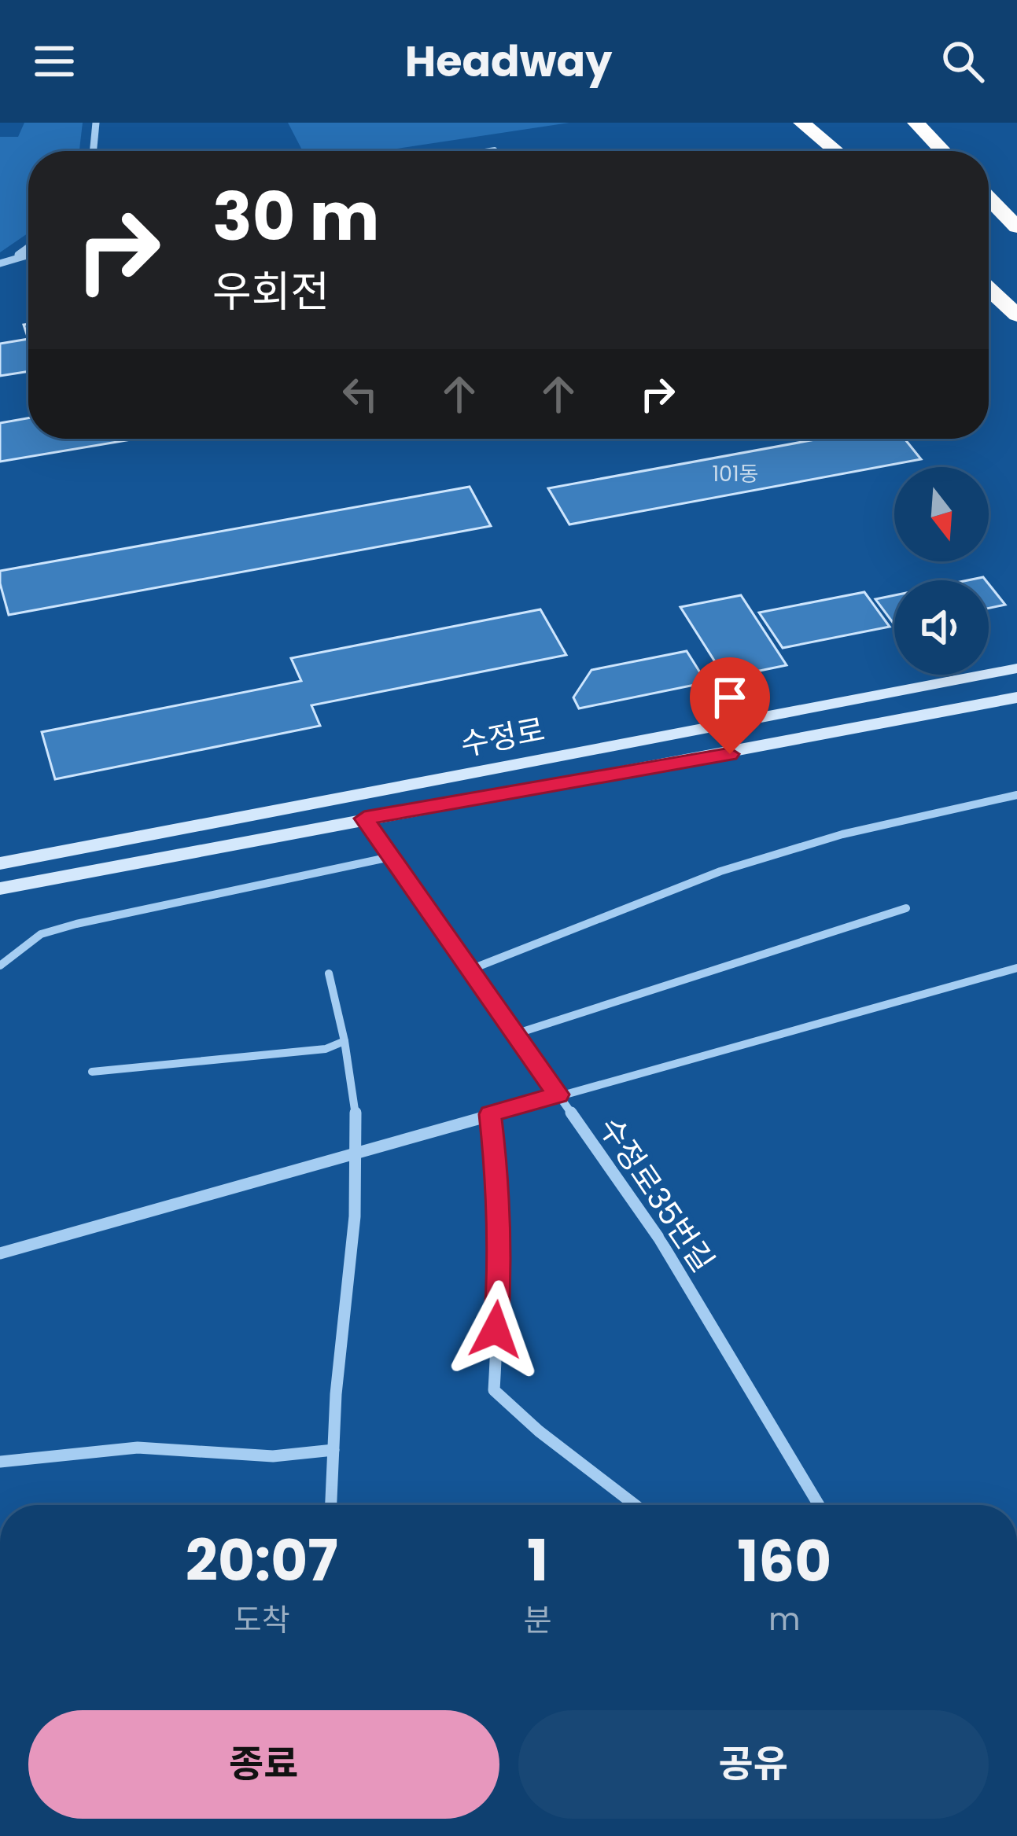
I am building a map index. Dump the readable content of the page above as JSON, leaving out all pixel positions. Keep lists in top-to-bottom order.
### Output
{
  "streets": {
    "main road": ["수정로"],
    "street": ["수정로35번길"]
  },
  "crossings": [
    ["수정로", "수정로35번길"]
  ],
  "house_numbers": ["101동"],
  "north": "bottom",
  "page": {
    "header": "Headway",
    "turn": ["30 m", "우회전"],
    "eta": [
      "20:07",
      "도착",
      "1",
      "분",
      "160",
      "m"
    ],
    "buttons": ["종료", "공유"]
  }
}
